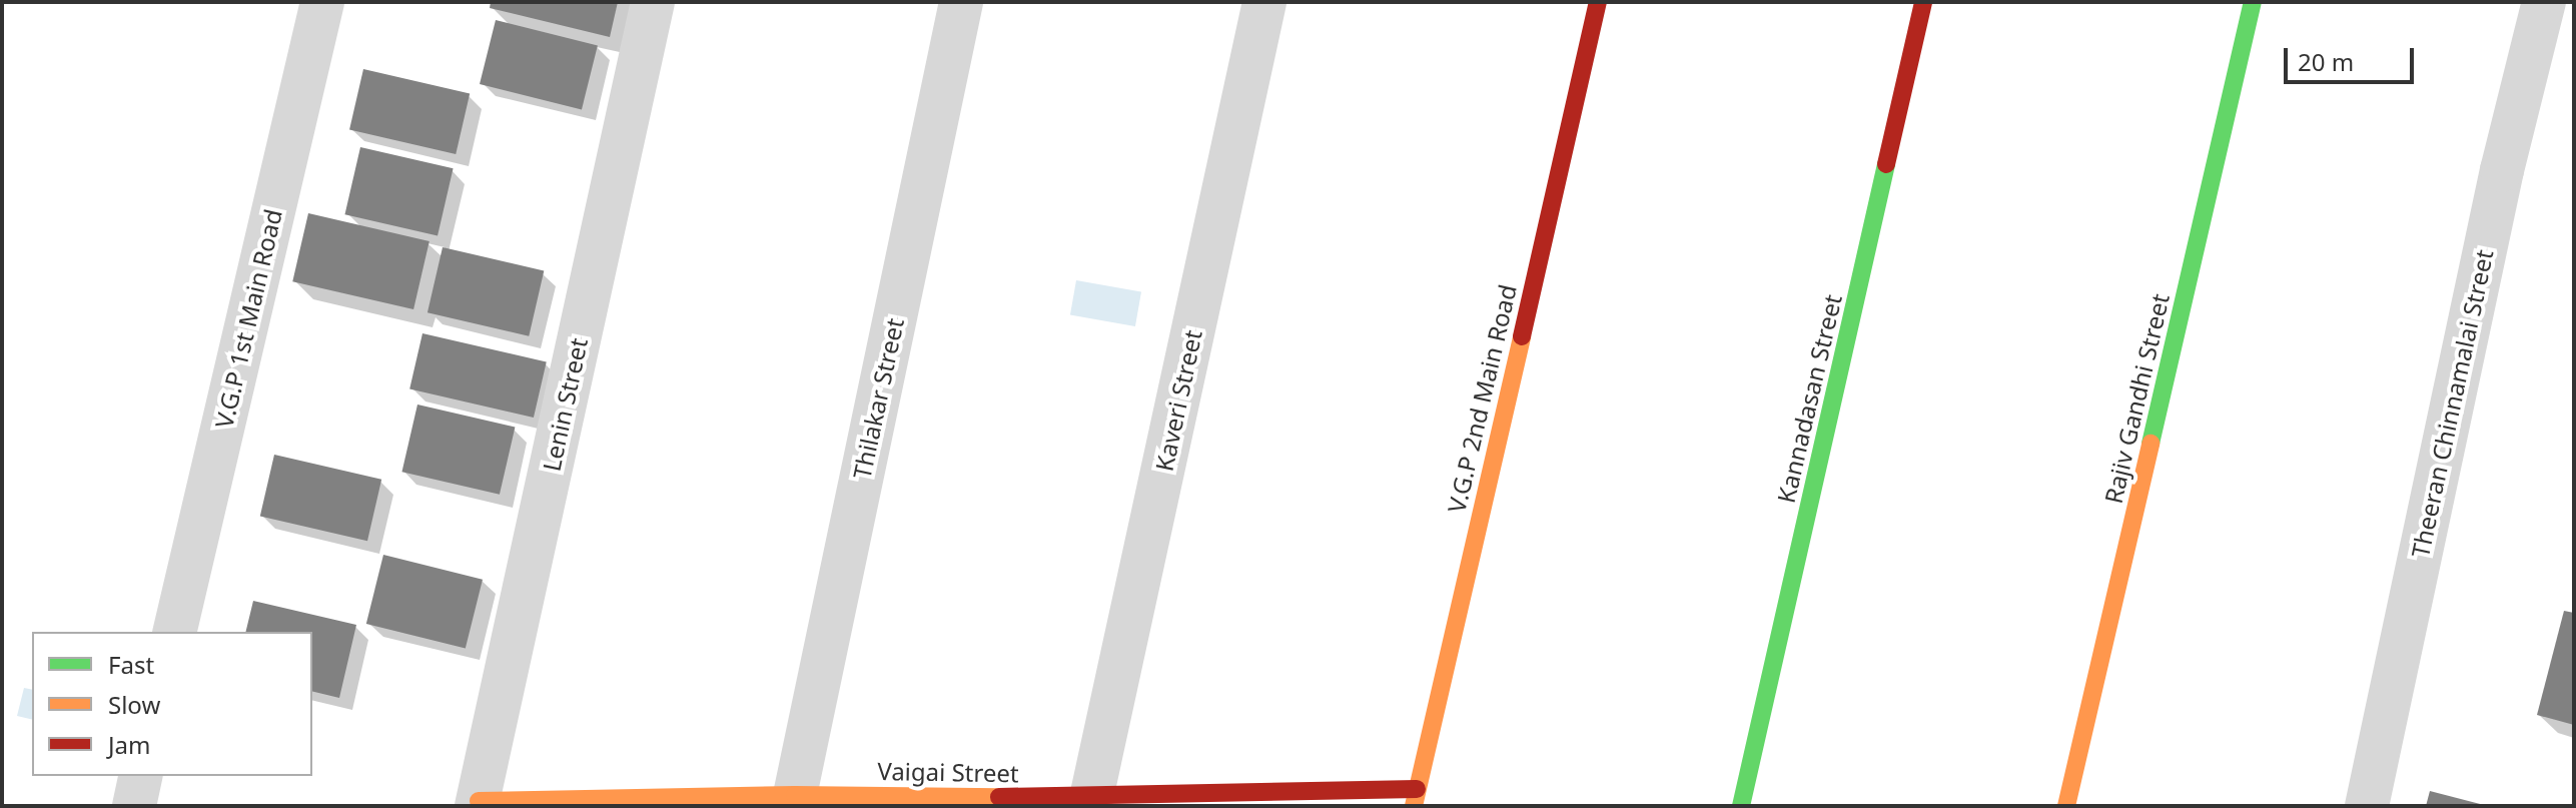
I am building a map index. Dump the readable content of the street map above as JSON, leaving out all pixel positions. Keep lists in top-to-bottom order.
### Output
{
  "streets": {
    "street": [
      "V.G.P 1st Main Road",
      "Thilakar Street",
      "V.G.P 2nd Main Road",
      "Kannadasan Street",
      "Rajiv Gandhi Street",
      "Kaveri Street",
      "Theeran Chinnamalai Street",
      "Lenin Street",
      "Vaigai Street"
    ]
  },
  "crossings": [
    ["Thilakar Street", "Vaigai Street"],
    ["V.G.P 2nd Main Road", "Vaigai Street"],
    ["Kaveri Street", "Vaigai Street"],
    ["Lenin Street", "Vaigai Street"]
  ],
  "legend": ["Fast", "Slow", "Jam"],
  "scale_bar": "20 m"
}
